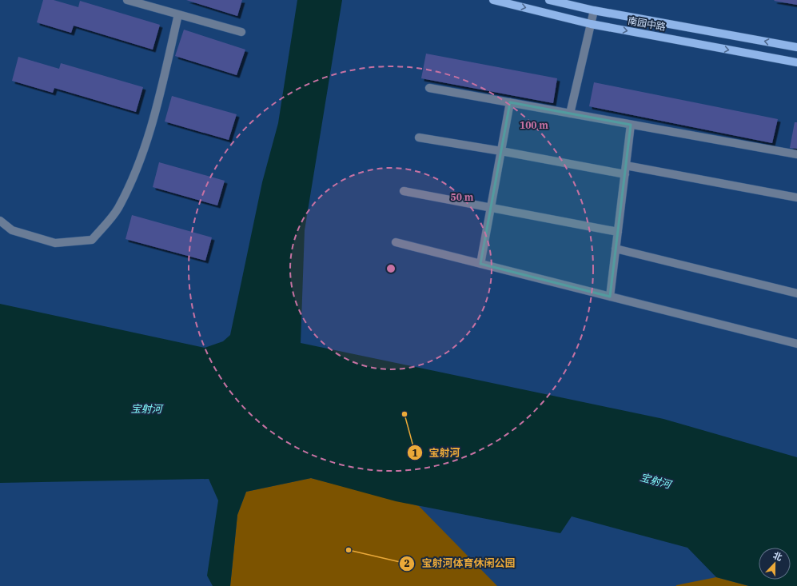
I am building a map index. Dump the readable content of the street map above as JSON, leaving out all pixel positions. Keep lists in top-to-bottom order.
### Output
{
  "streets": {
    "main road": ["南园中路"]
  },
  "water": ["宝射河"],
  "places": ["宝射河", "宝射河体育休闲公园"],
  "north": "top",
  "rings": ["100 m", "50 m"]
}
